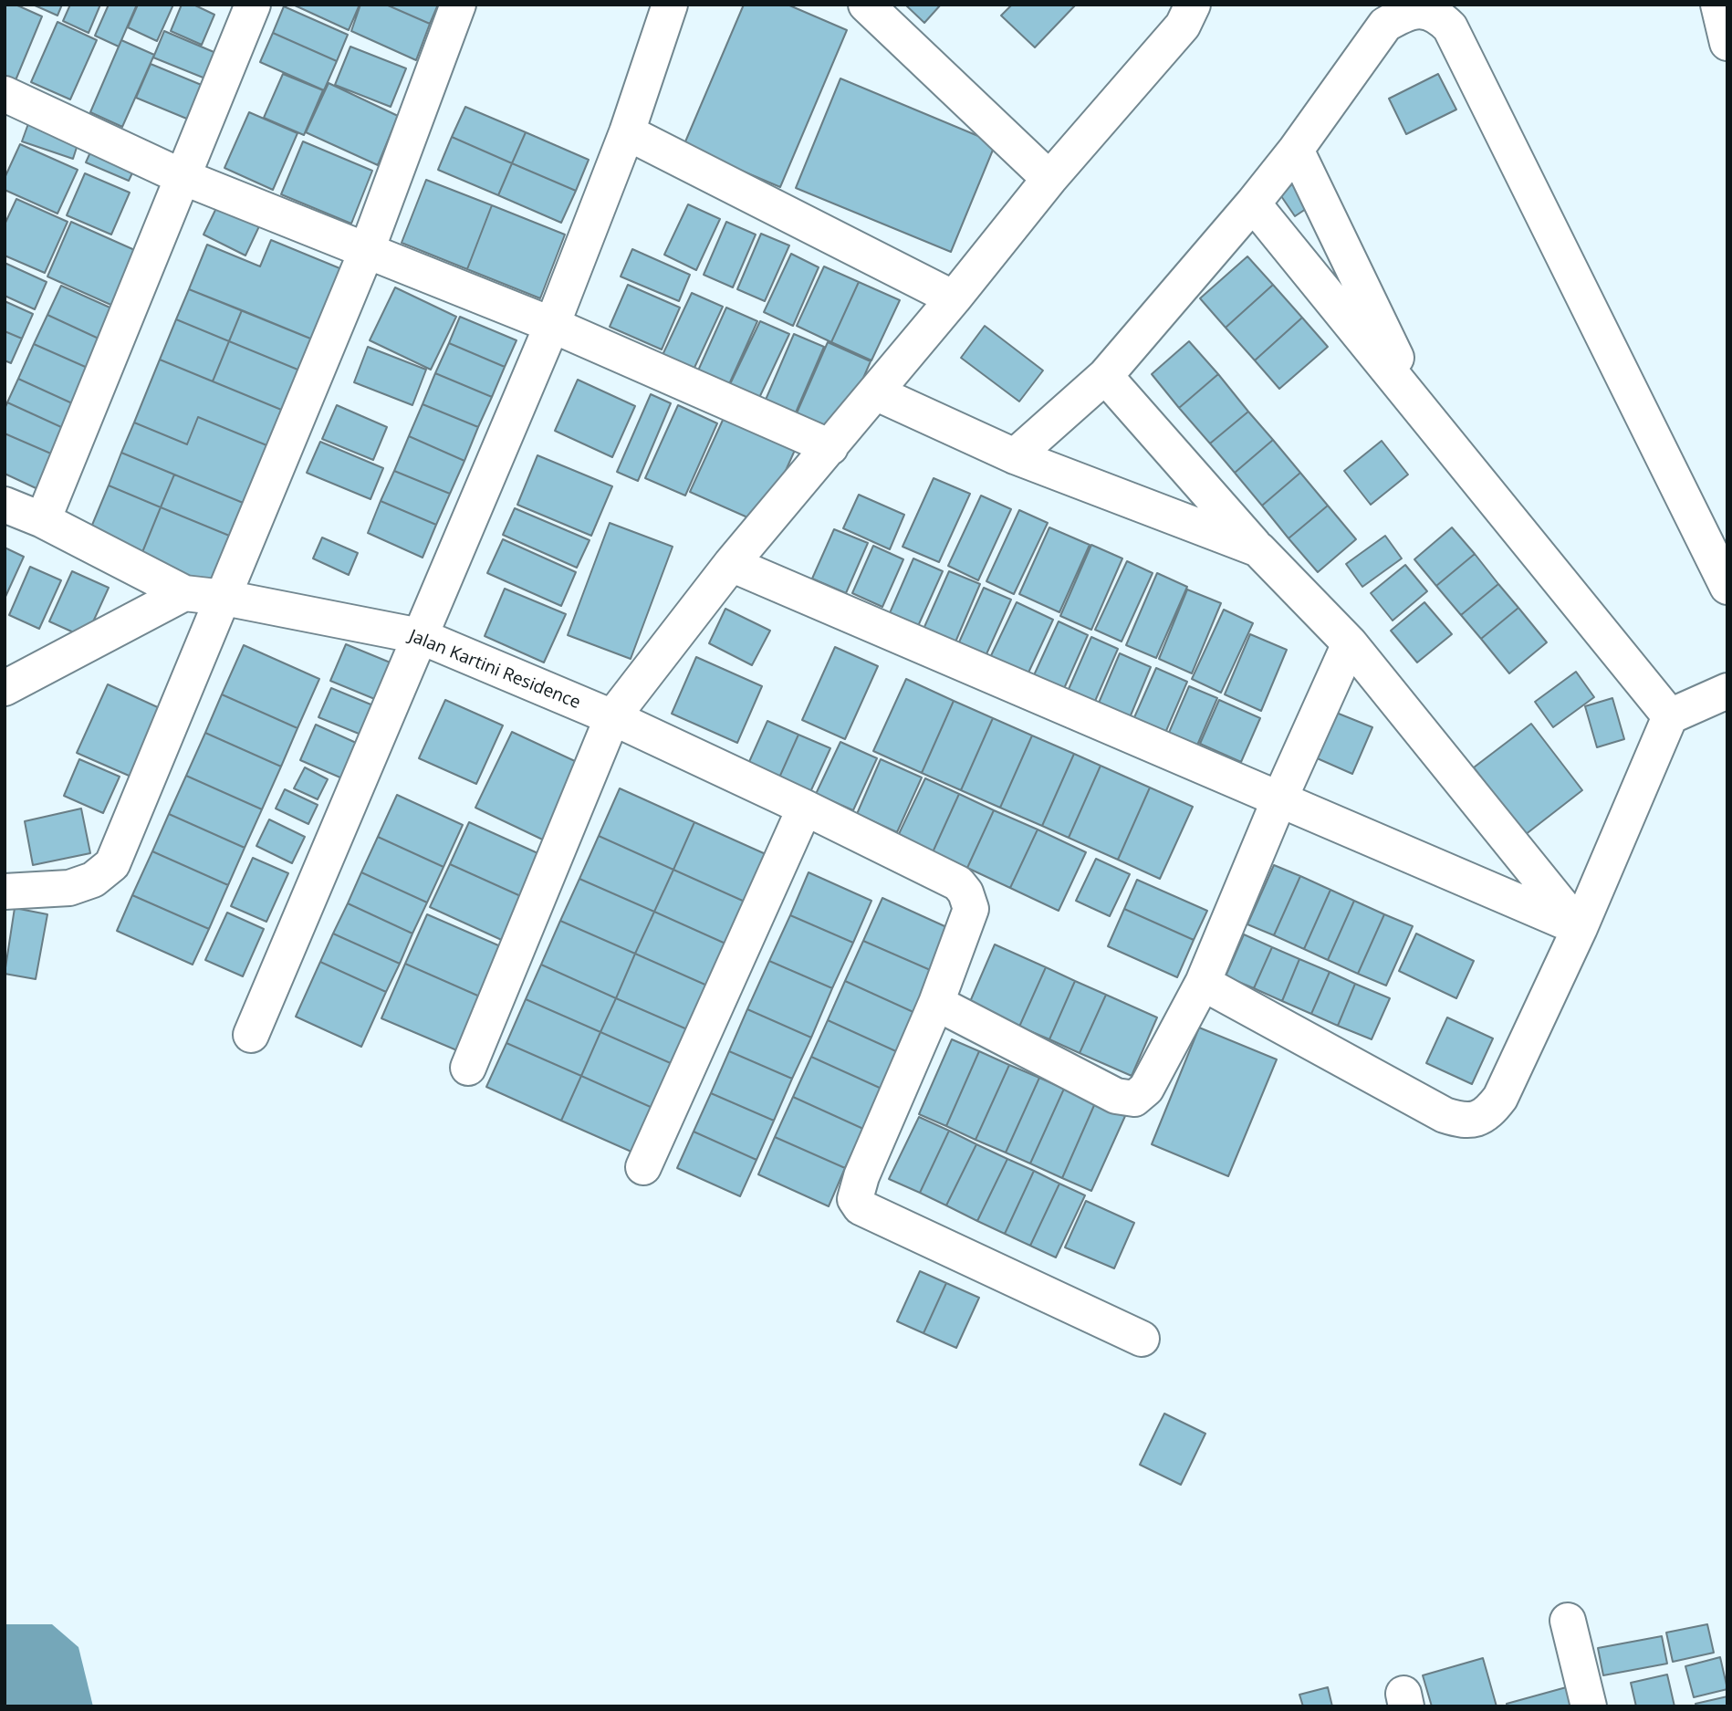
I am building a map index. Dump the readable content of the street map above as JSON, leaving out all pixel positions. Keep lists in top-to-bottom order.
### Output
{
  "streets": {
    "street": ["Jalan Kartini Residence"]
  }
}
